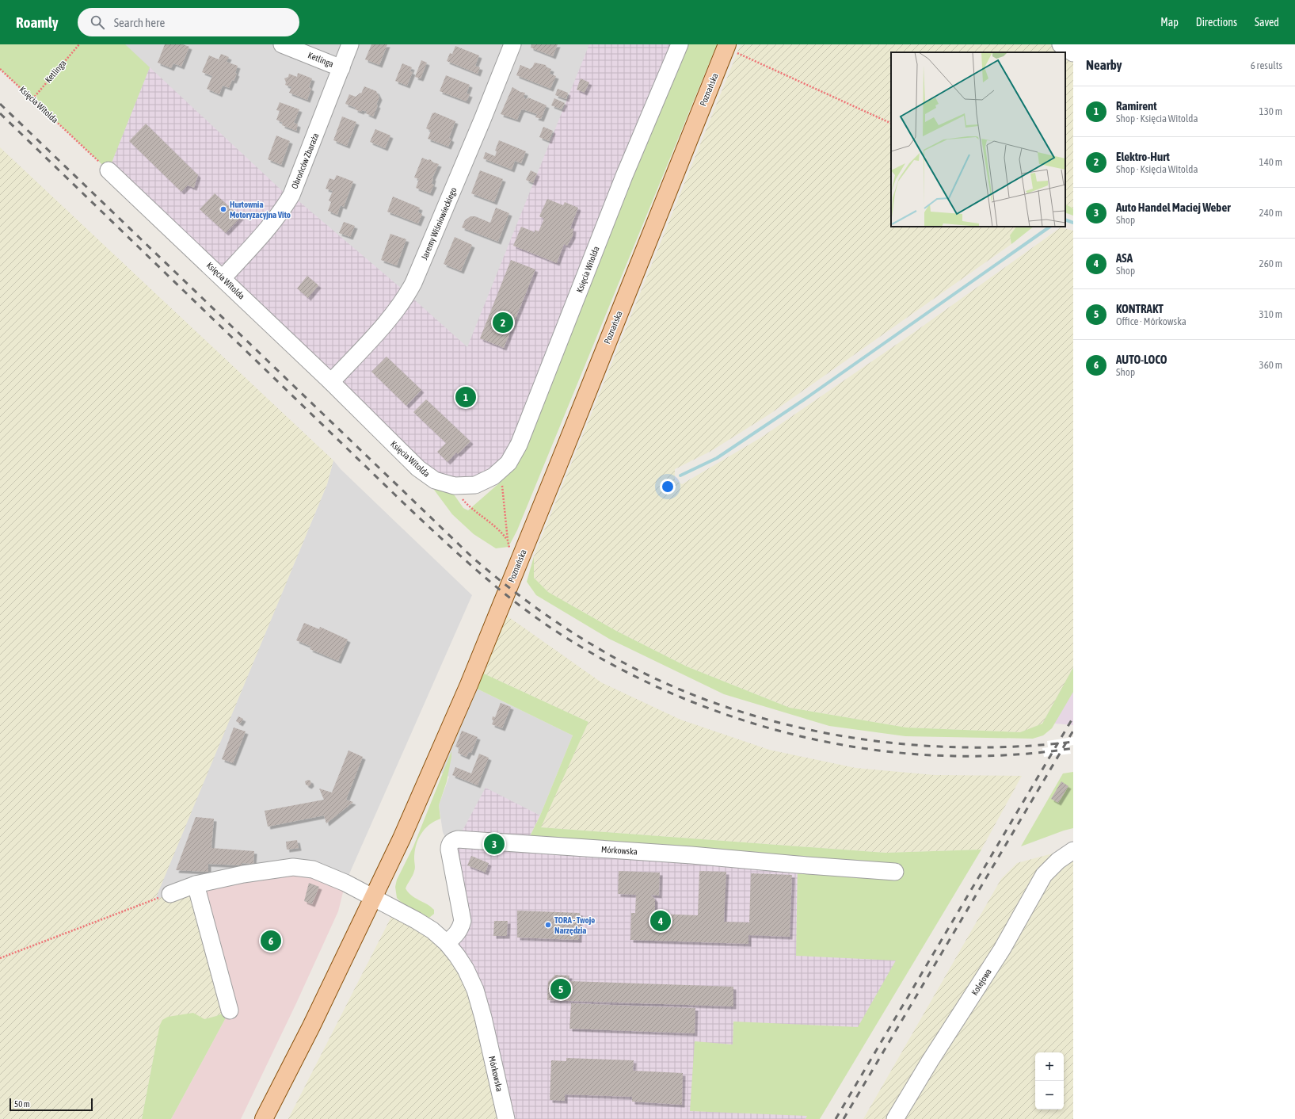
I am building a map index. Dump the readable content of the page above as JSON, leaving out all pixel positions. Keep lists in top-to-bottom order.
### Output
{
  "streets": {
    "main road": ["Poznańska"],
    "street": [
      "Ketlinga",
      "Księcia Witolda",
      "Obrońców Zbaraża",
      "Jaremy Wiśniowieckiego",
      "Mórkowska",
      "Kolejowa"
    ]
  },
  "crossings": [
    ["Ketlinga", "Księcia Witolda"],
    ["Ketlinga", "Obrońców Zbaraża"],
    ["Poznańska", "Mórkowska"],
    ["Księcia Witolda", "Obrońców Zbaraża"],
    ["Księcia Witolda", "Jaremy Wiśniowieckiego"]
  ],
  "places": ["Hurtownia Motoryzacyjna Vito", "TORA - Twoje Narzędzia"],
  "scale_bar": "50 m",
  "page": {
    "header": "Roamly",
    "search": "Search here",
    "nav": ["Map", "Directions", "Saved"],
    "heading": ["Nearby", "6 results"],
    "list": [
      {
        "mark": "1",
        "name": "Ramirent",
        "note": "Shop · Księcia Witolda",
        "value": "130 m"
      },
      {
        "mark": "2",
        "name": "Elektro-Hurt",
        "note": "Shop · Księcia Witolda",
        "value": "140 m"
      },
      {
        "mark": "3",
        "name": "Auto Handel Maciej Weber",
        "note": "Shop",
        "value": "240 m"
      },
      {
        "mark": "4",
        "name": "ASA",
        "note": "Shop",
        "value": "260 m"
      },
      {
        "mark": "5",
        "name": "KONTRAKT",
        "note": "Office · Mórkowska",
        "value": "310 m"
      },
      {
        "mark": "6",
        "name": "AUTO-LOCO",
        "note": "Shop",
        "value": "360 m"
      }
    ],
    "pins": [
      "2",
      "1",
      "3",
      "4",
      "6",
      "5"
    ],
    "map_buttons": ["+", "−"],
    "scale": "50 m"
  }
}
